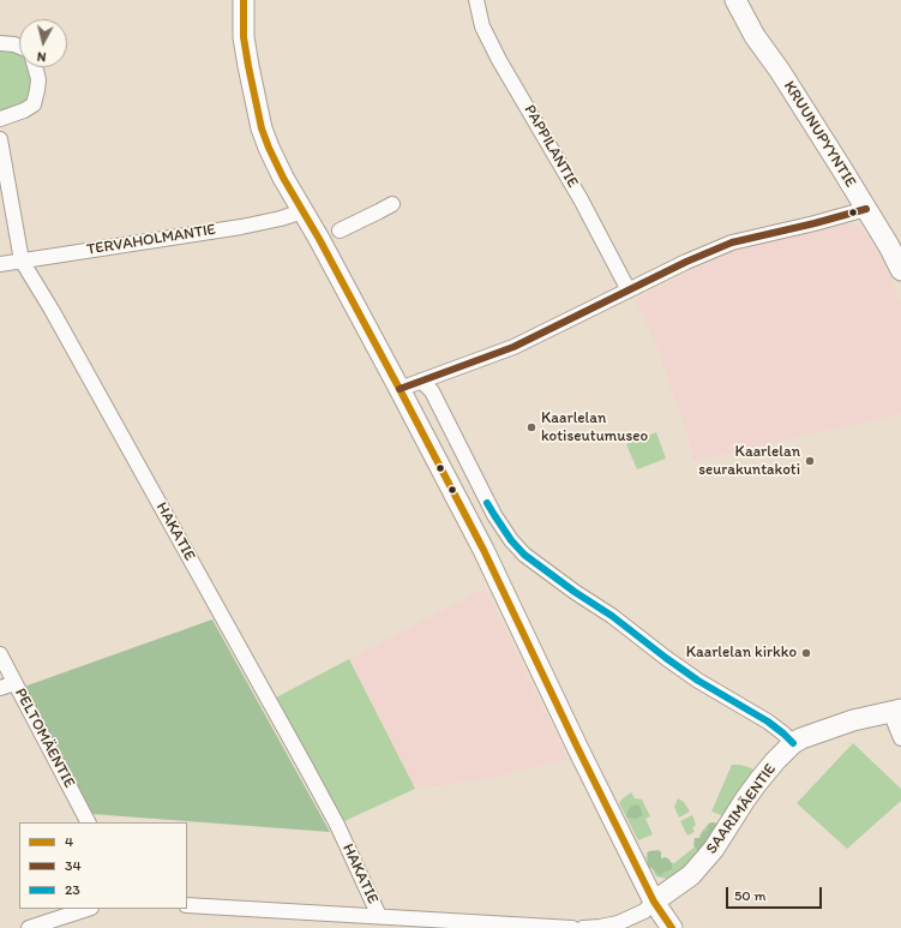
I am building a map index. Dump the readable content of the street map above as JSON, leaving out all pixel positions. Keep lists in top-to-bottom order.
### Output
{
  "streets": {
    "main road": ["KRUUNUPYYNTIE", "SAARIMÄENTIE"],
    "street": [
      "PAPPILANTIE",
      "TERVAHOLMANTIE",
      "HAKATIE",
      "PELTOMÄENTIE"
    ]
  },
  "crossings": [
    ["TERVAHOLMANTIE", "HAKATIE"]
  ],
  "places": ["Kaarlelan kotiseutumuseo", "Kaarlelan seurakuntakoti", "Kaarlelan kirkko"],
  "lines": ["transit line 4", "transit line 34", "transit line 23"],
  "legend": ["4", "34", "23"],
  "scale_bar": "50 m",
  "north": "bottom"
}
